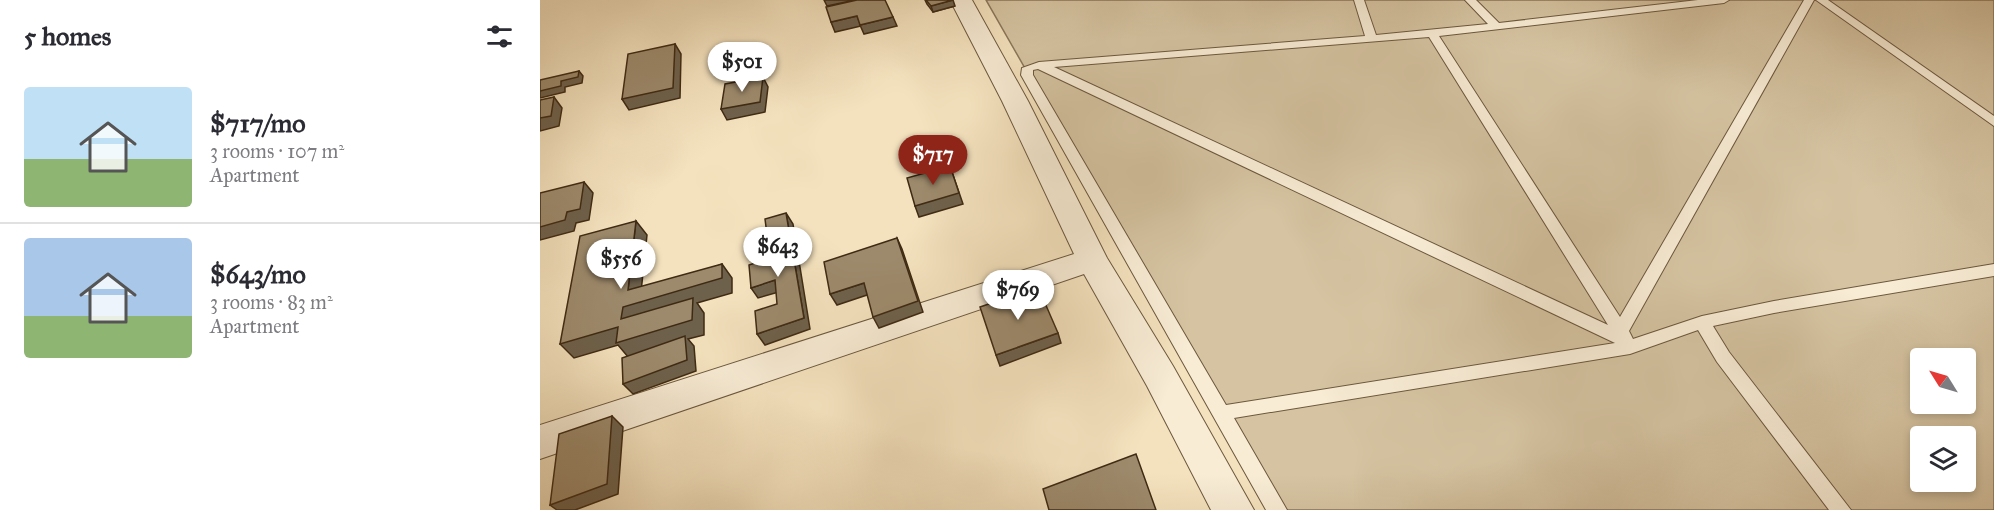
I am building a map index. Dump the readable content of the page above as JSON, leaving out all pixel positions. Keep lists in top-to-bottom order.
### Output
{
  "north": "top left",
  "page": {
    "heading": "5 homes",
    "price": [
      "$501",
      "$717",
      "$643",
      "$556",
      "$769"
    ],
    "list": [
      {
        "name": "$717/mo",
        "note": "3 rooms · 107 m² · Apartment"
      },
      {
        "name": "$643/mo",
        "note": "3 rooms · 83 m² · Apartment"
      }
    ]
  }
}
